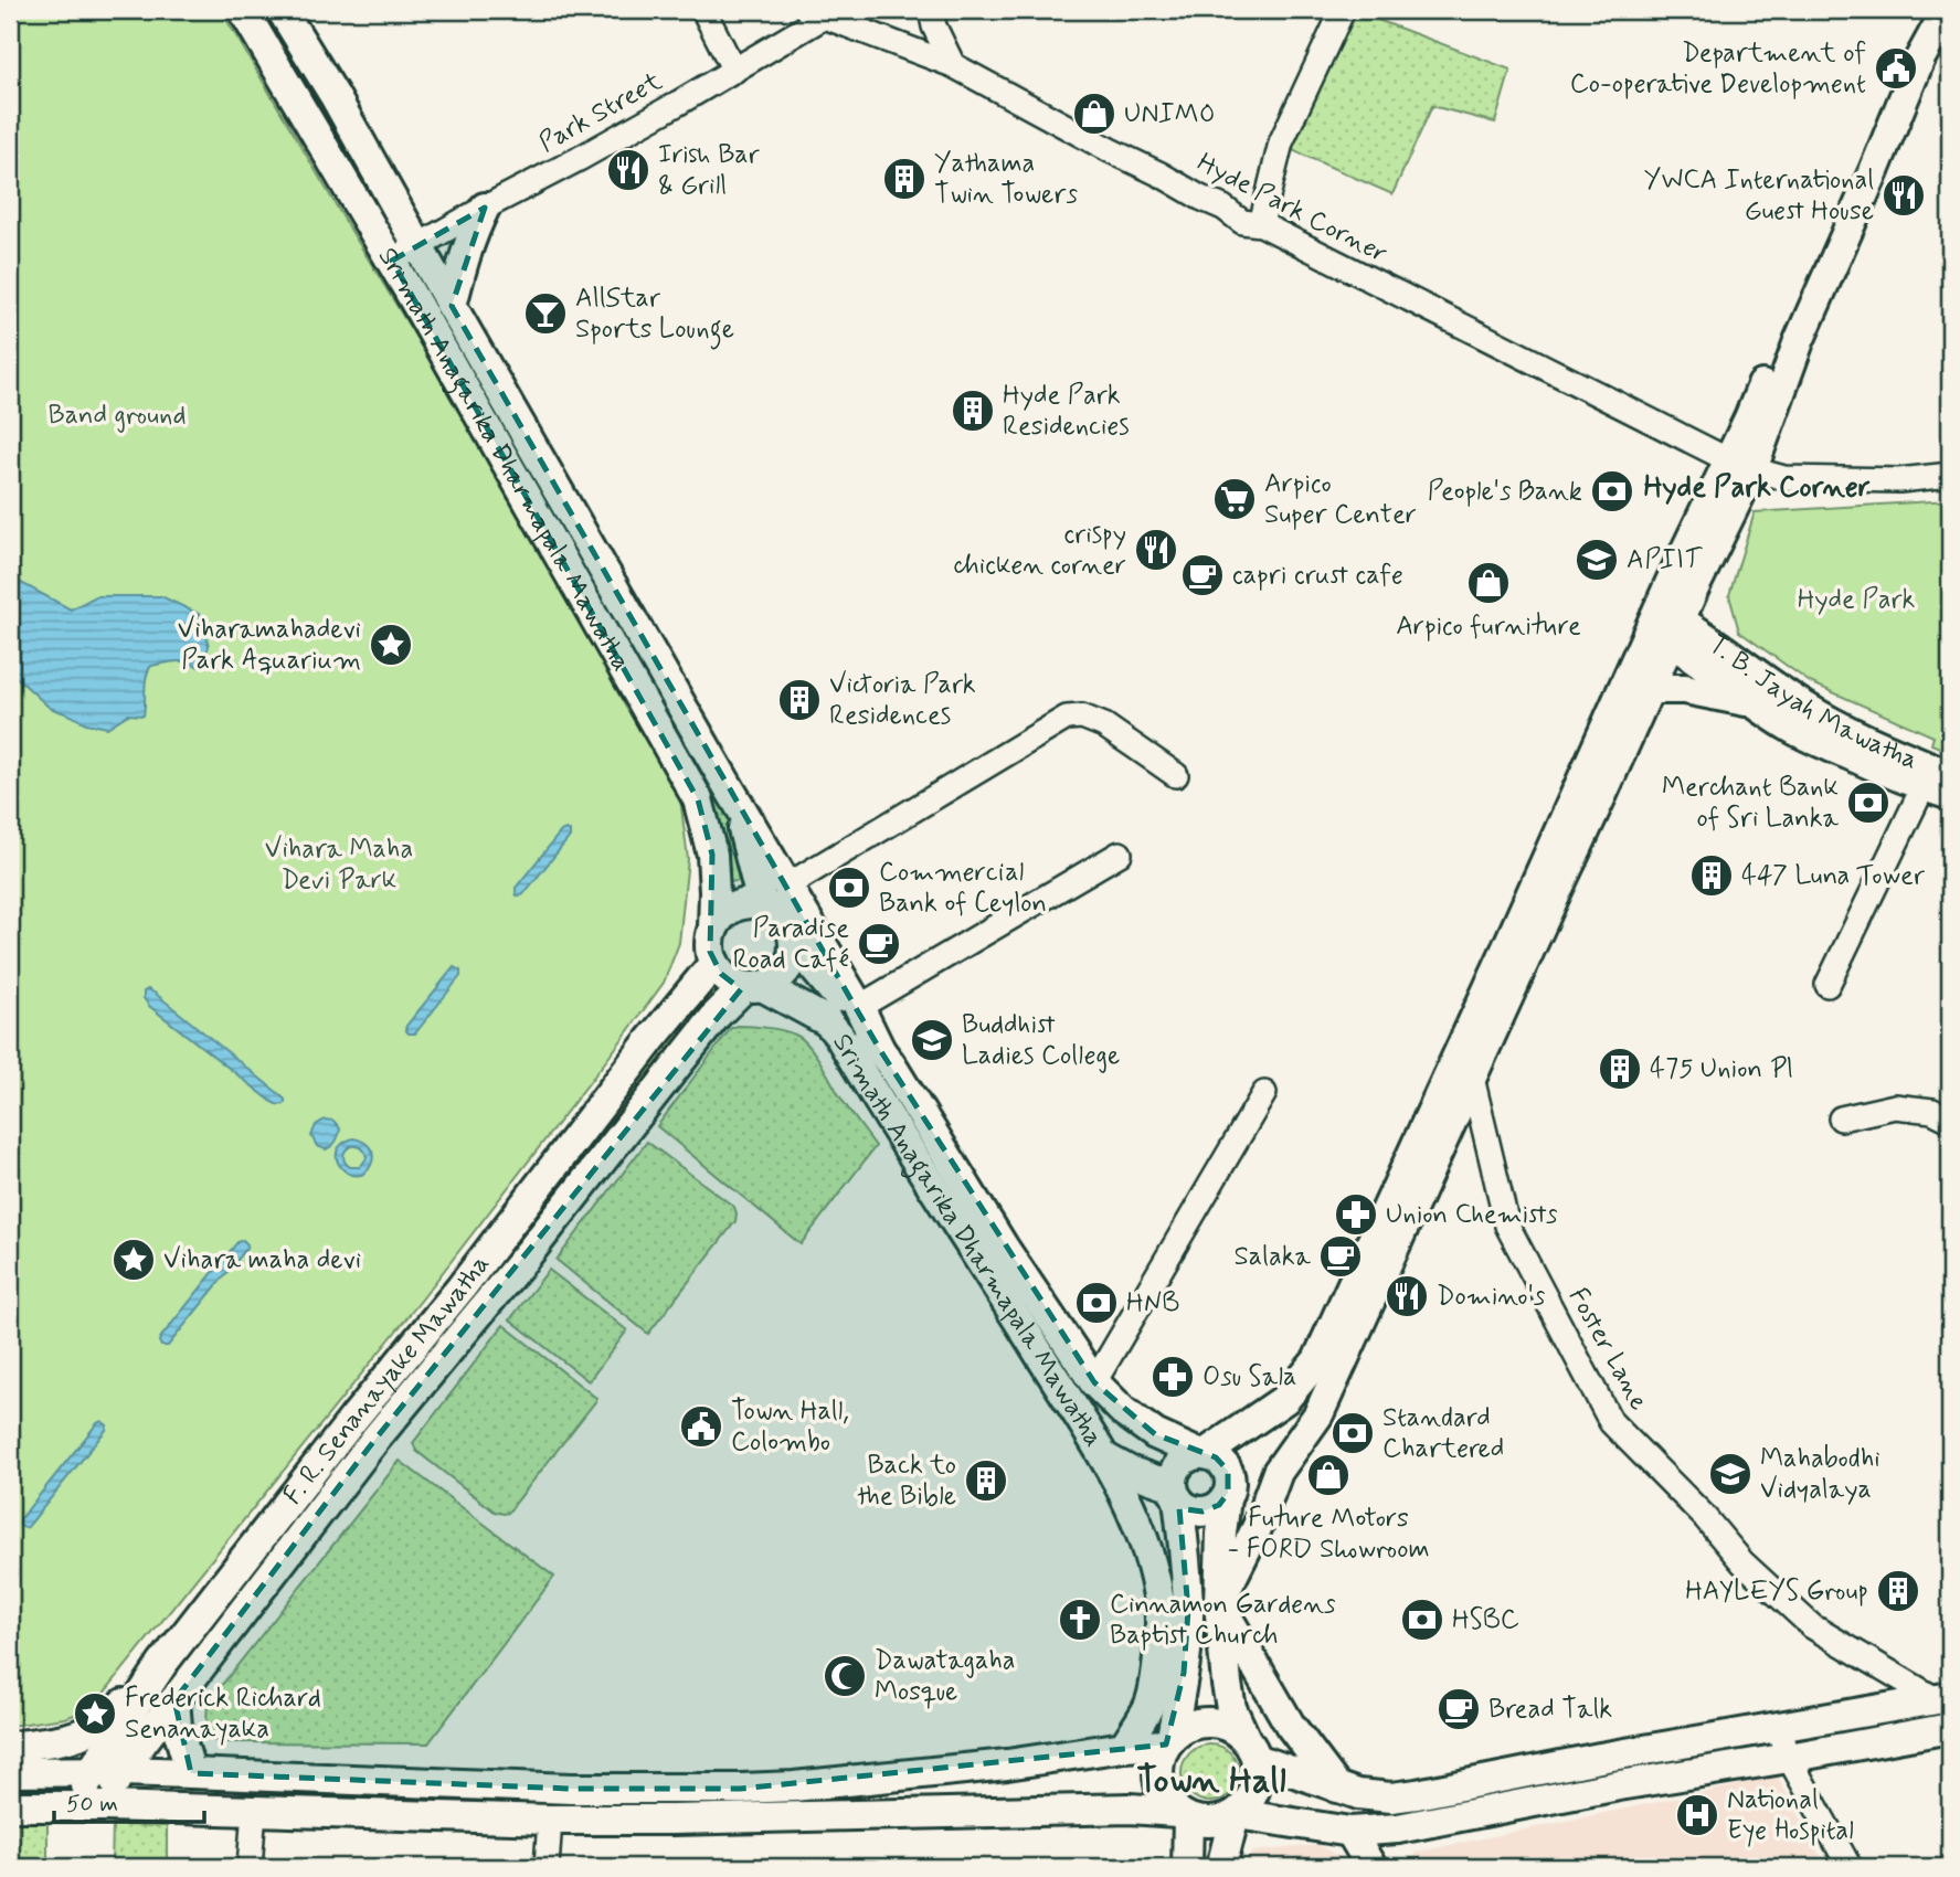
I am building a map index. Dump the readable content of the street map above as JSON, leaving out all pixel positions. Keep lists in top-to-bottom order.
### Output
{
  "streets": {
    "main road": ["Srimath Anagarika Dharmapala Mawatha", "T. B. Jayah Mawatha", "F. R. Senanayake Mawatha"],
    "street": ["Park Street", "Hyde Park Corner", "Foster Lane"]
  },
  "crossings": [
    ["Park Street", "Hyde Park Corner"],
    ["Park Street", "Srimath Anagarika Dharmapala Mawatha"],
    ["Srimath Anagarika Dharmapala Mawatha", "F. R. Senanayake Mawatha"]
  ],
  "districts": ["Hyde Park Corner", "Town Hall"],
  "parks": ["Band ground", "Hyde Park", "Vihara Maha Devi Park"],
  "places": {
    "public building": ["Department of Co-operative Development", "Town Hall, Colombo"],
    "shop": ["UNIMO", "Arpico furniture", "Future Motors - FORD Showroom"],
    "restaurant": [
      "Irish Bar & Grill",
      "YWCA International Guest House",
      "crispy chicken corner",
      "Domino's"
    ],
    "building": [
      "Yathama Twin Towers",
      "Hyde Park Residencies",
      "Victoria Park Residences",
      "447 Luna Tower",
      "475 Union Pl",
      "Back to the Bible",
      "HAYLEYS Group"
    ],
    "bar": ["AllStar Sports Lounge"],
    "bank": [
      "People's Bank",
      "Merchant Bank of Sri Lanka",
      "Commercial Bank of Ceylon",
      "HNB",
      "Standard Chartered",
      "HSBC"
    ],
    "supermarket": ["Arpico Super Center"],
    "school or university": ["APIIT", "Buddhist Ladies College", "Mahabodhi Vidyalaya"],
    "cafe": [
      "capri crust cafe",
      "Paradise Road Café",
      "Salaka",
      "Bread Talk"
    ],
    "place": ["Viharamahadevi Park Aquarium", "Vihara maha devi", "Frederick Richard Senanayaka"],
    "pharmacy": ["Union Chemists", "Osu Sala"],
    "church": ["Cinnamon Gardens Baptist Church"],
    "mosque": ["Dawatagaha Mosque"],
    "hospital": ["National Eye Hospital"]
  },
  "scale_bar": "50 m"
}
